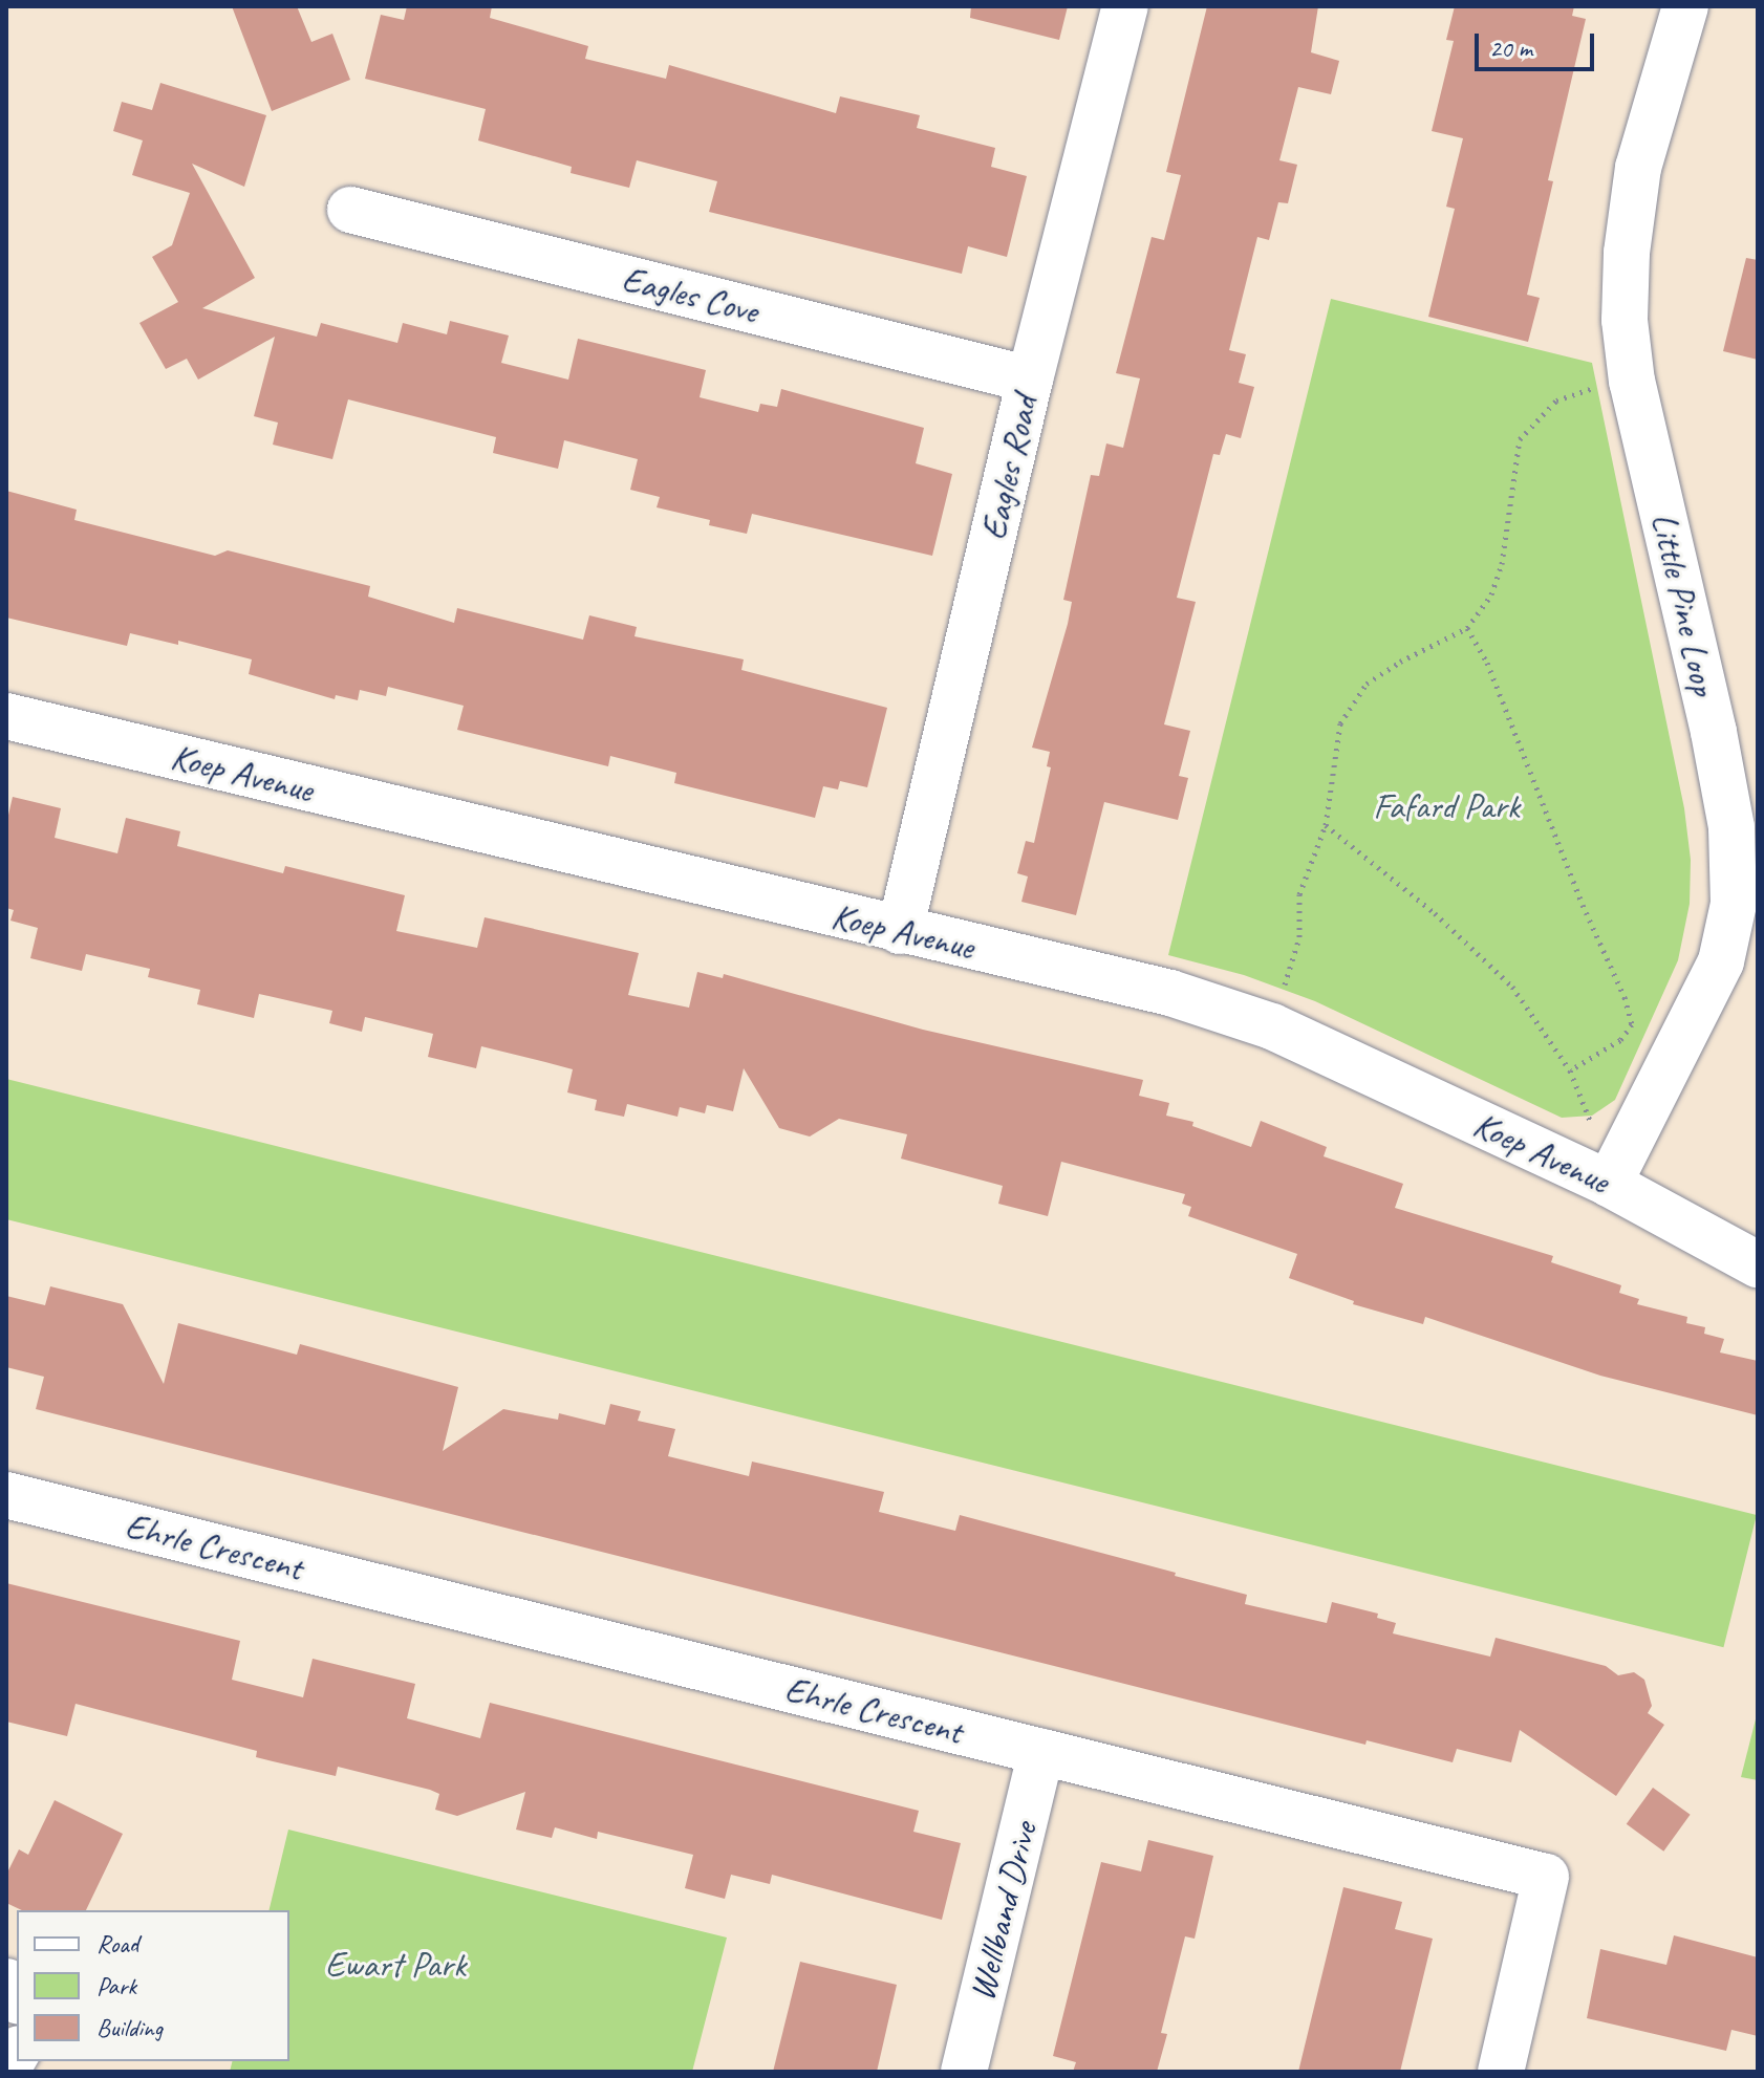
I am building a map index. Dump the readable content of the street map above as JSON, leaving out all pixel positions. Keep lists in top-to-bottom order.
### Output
{
  "streets": {
    "street": [
      "Eagles Cove",
      "Eagles Road",
      "Little Pine Loop",
      "Koep Avenue",
      "Ehrle Crescent",
      "Wellband Drive"
    ]
  },
  "crossings": [
    ["Eagles Cove", "Eagles Road"],
    ["Eagles Road", "Koep Avenue"],
    ["Little Pine Loop", "Koep Avenue"],
    ["Ehrle Crescent", "Wellband Drive"]
  ],
  "parks": ["Fafard Park", "Ewart Park"],
  "legend": ["Road", "Park", "Building"],
  "scale_bar": "20 m"
}
